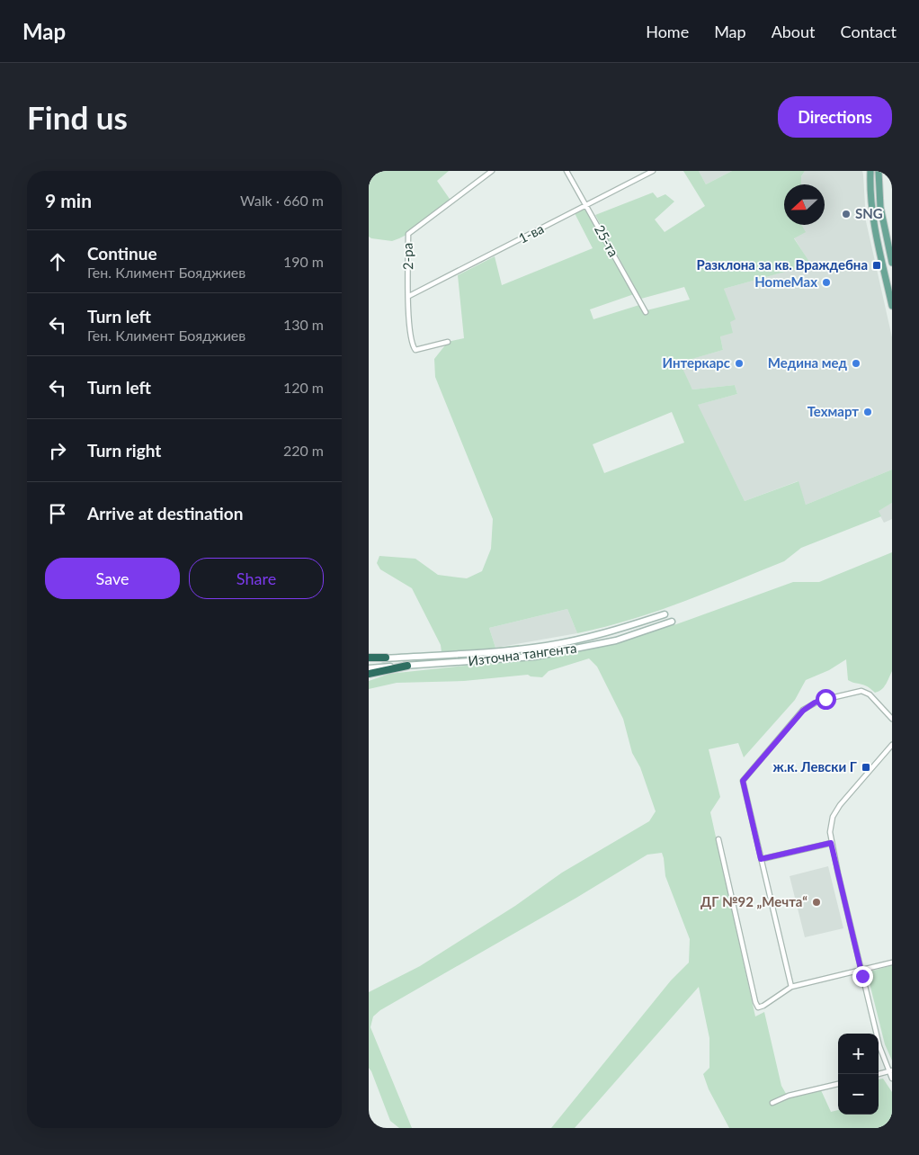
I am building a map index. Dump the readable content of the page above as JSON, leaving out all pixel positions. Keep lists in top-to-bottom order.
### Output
{
  "streets": {
    "street": [
      "1-ва",
      "25-та",
      "2-ра",
      "Източна тангента"
    ]
  },
  "crossings": [
    ["1-ва", "25-та"],
    ["1-ва", "2-ра"]
  ],
  "places": {
    "other": [
      "SNG",
      "HomeMax",
      "Интеркарс",
      "Медина мед",
      "Техмарт",
      "ДГ №92 „Мечта“"
    ],
    "transit": ["Разклона за кв. Враждебна", "ж.к. Левски Г"]
  },
  "north": "left",
  "page": {
    "header": "Map",
    "nav": [
      "Home",
      "Map",
      "About",
      "Contact"
    ],
    "buttons": [
      "Directions",
      ["Save", "Share"]
    ],
    "title": "Find us",
    "heading": ["9 min", "Walk · 660 m"],
    "list": [
      ["Continue", "Ген. Климент Бояджиев", "190 m"],
      ["Turn left", "Ген. Климент Бояджиев", "130 m"],
      ["Turn left", "120 m"],
      ["Turn right", "220 m"],
      "Arrive at destination"
    ],
    "map_buttons": ["+", "−"]
  }
}
